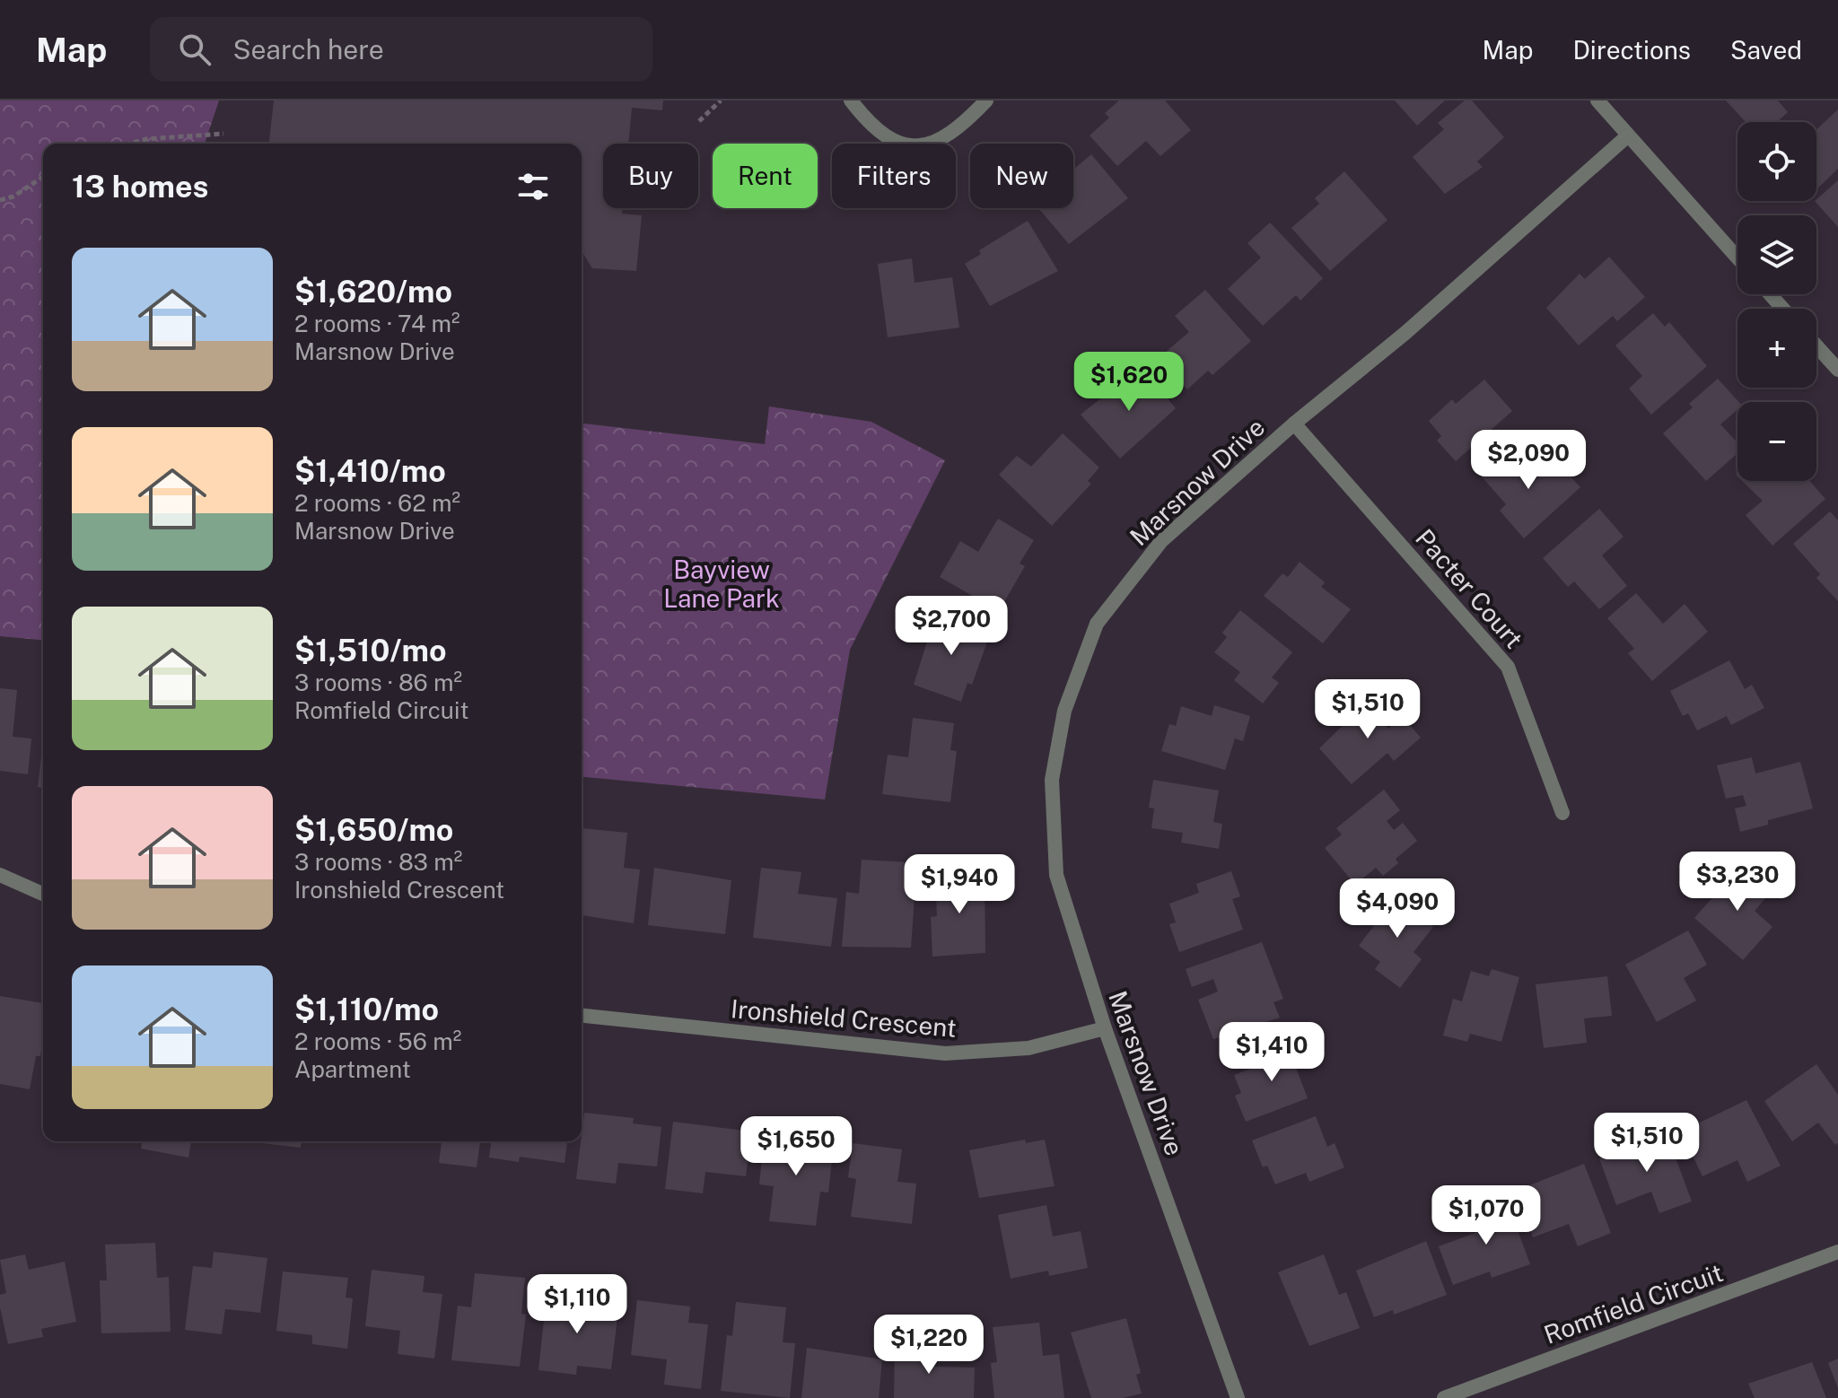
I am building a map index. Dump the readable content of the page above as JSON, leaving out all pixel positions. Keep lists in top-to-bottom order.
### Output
{
  "streets": {
    "street": [
      "Marsnow Drive",
      "Pacter Court",
      "Ironshield Crescent",
      "Romfield Circuit"
    ]
  },
  "crossings": [
    ["Marsnow Drive", "Pacter Court"],
    ["Marsnow Drive", "Ironshield Crescent"]
  ],
  "parks": ["Bayview Lane Park"],
  "page": {
    "header": "Map",
    "search": "Search here",
    "nav": ["Map", "Directions", "Saved"],
    "map_buttons": ["+", "−"],
    "chip": [
      "Buy",
      "Rent",
      "Filters",
      "New"
    ],
    "heading": "13 homes",
    "list": [
      {
        "name": "$1,620/mo",
        "note": "2 rooms · 74 m² · Marsnow Drive"
      },
      {
        "name": "$1,410/mo",
        "note": "2 rooms · 62 m² · Marsnow Drive"
      },
      {
        "name": "$1,510/mo",
        "note": "3 rooms · 86 m² · Romfield Circuit"
      },
      {
        "name": "$1,650/mo",
        "note": "3 rooms · 83 m² · Ironshield Crescent"
      },
      {
        "name": "$1,110/mo",
        "note": "2 rooms · 56 m² · Apartment"
      }
    ],
    "price": [
      "$1,620",
      "$2,090",
      "$2,700",
      "$1,510",
      "$3,230",
      "$1,940",
      "$4,090",
      "$1,410",
      "$1,510",
      "$1,650",
      "$1,070",
      "$1,110",
      "$1,220"
    ]
  }
}
